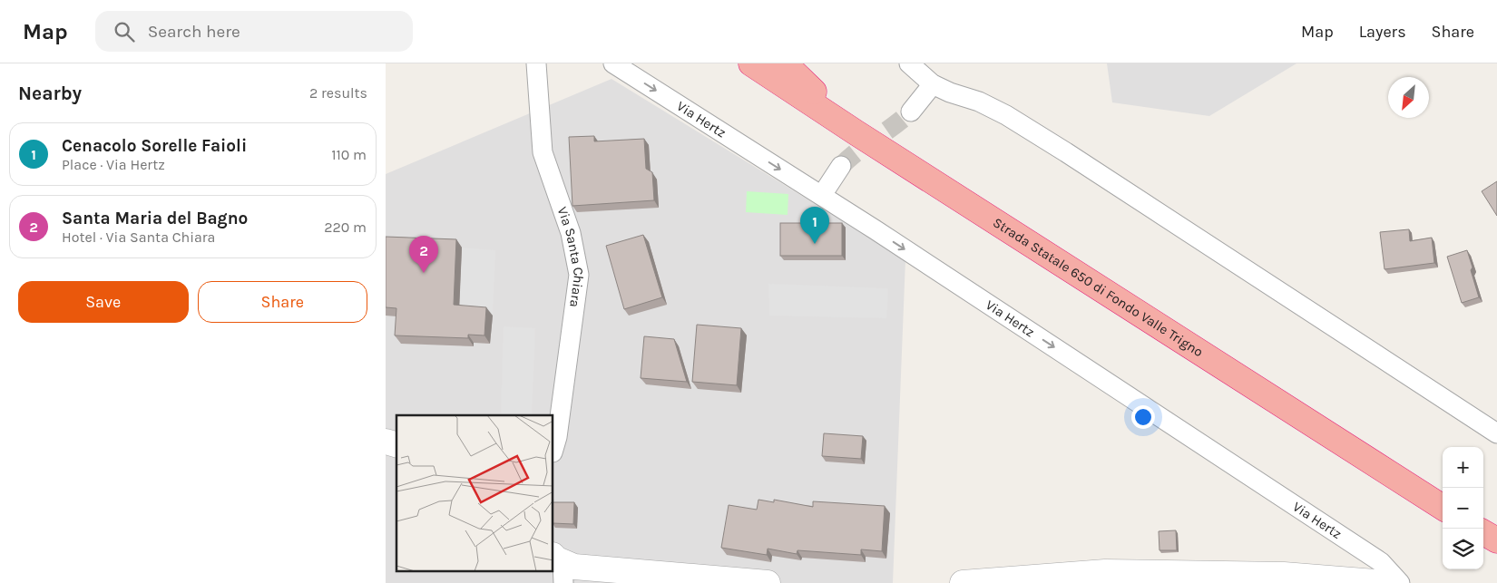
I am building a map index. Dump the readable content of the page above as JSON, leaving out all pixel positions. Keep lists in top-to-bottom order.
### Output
{
  "streets": {
    "highway": ["Strada Statale 650 di Fondo Valle Trigno"],
    "street": ["Via Hertz", "Via Santa Chiara"]
  },
  "north": "bottom left",
  "page": {
    "header": "Map",
    "search": "Search here",
    "nav": ["Map", "Layers", "Share"],
    "heading": ["Nearby", "2 results"],
    "list": [
      {
        "mark": "1",
        "name": "Cenacolo Sorelle Faioli",
        "note": "Place · Via Hertz",
        "value": "110 m"
      },
      {
        "mark": "2",
        "name": "Santa Maria del Bagno",
        "note": "Hotel · Via Santa Chiara",
        "value": "220 m"
      }
    ],
    "pins": ["1", "2"],
    "buttons": ["Save", "Share"],
    "map_buttons": ["+", "−"]
  }
}
